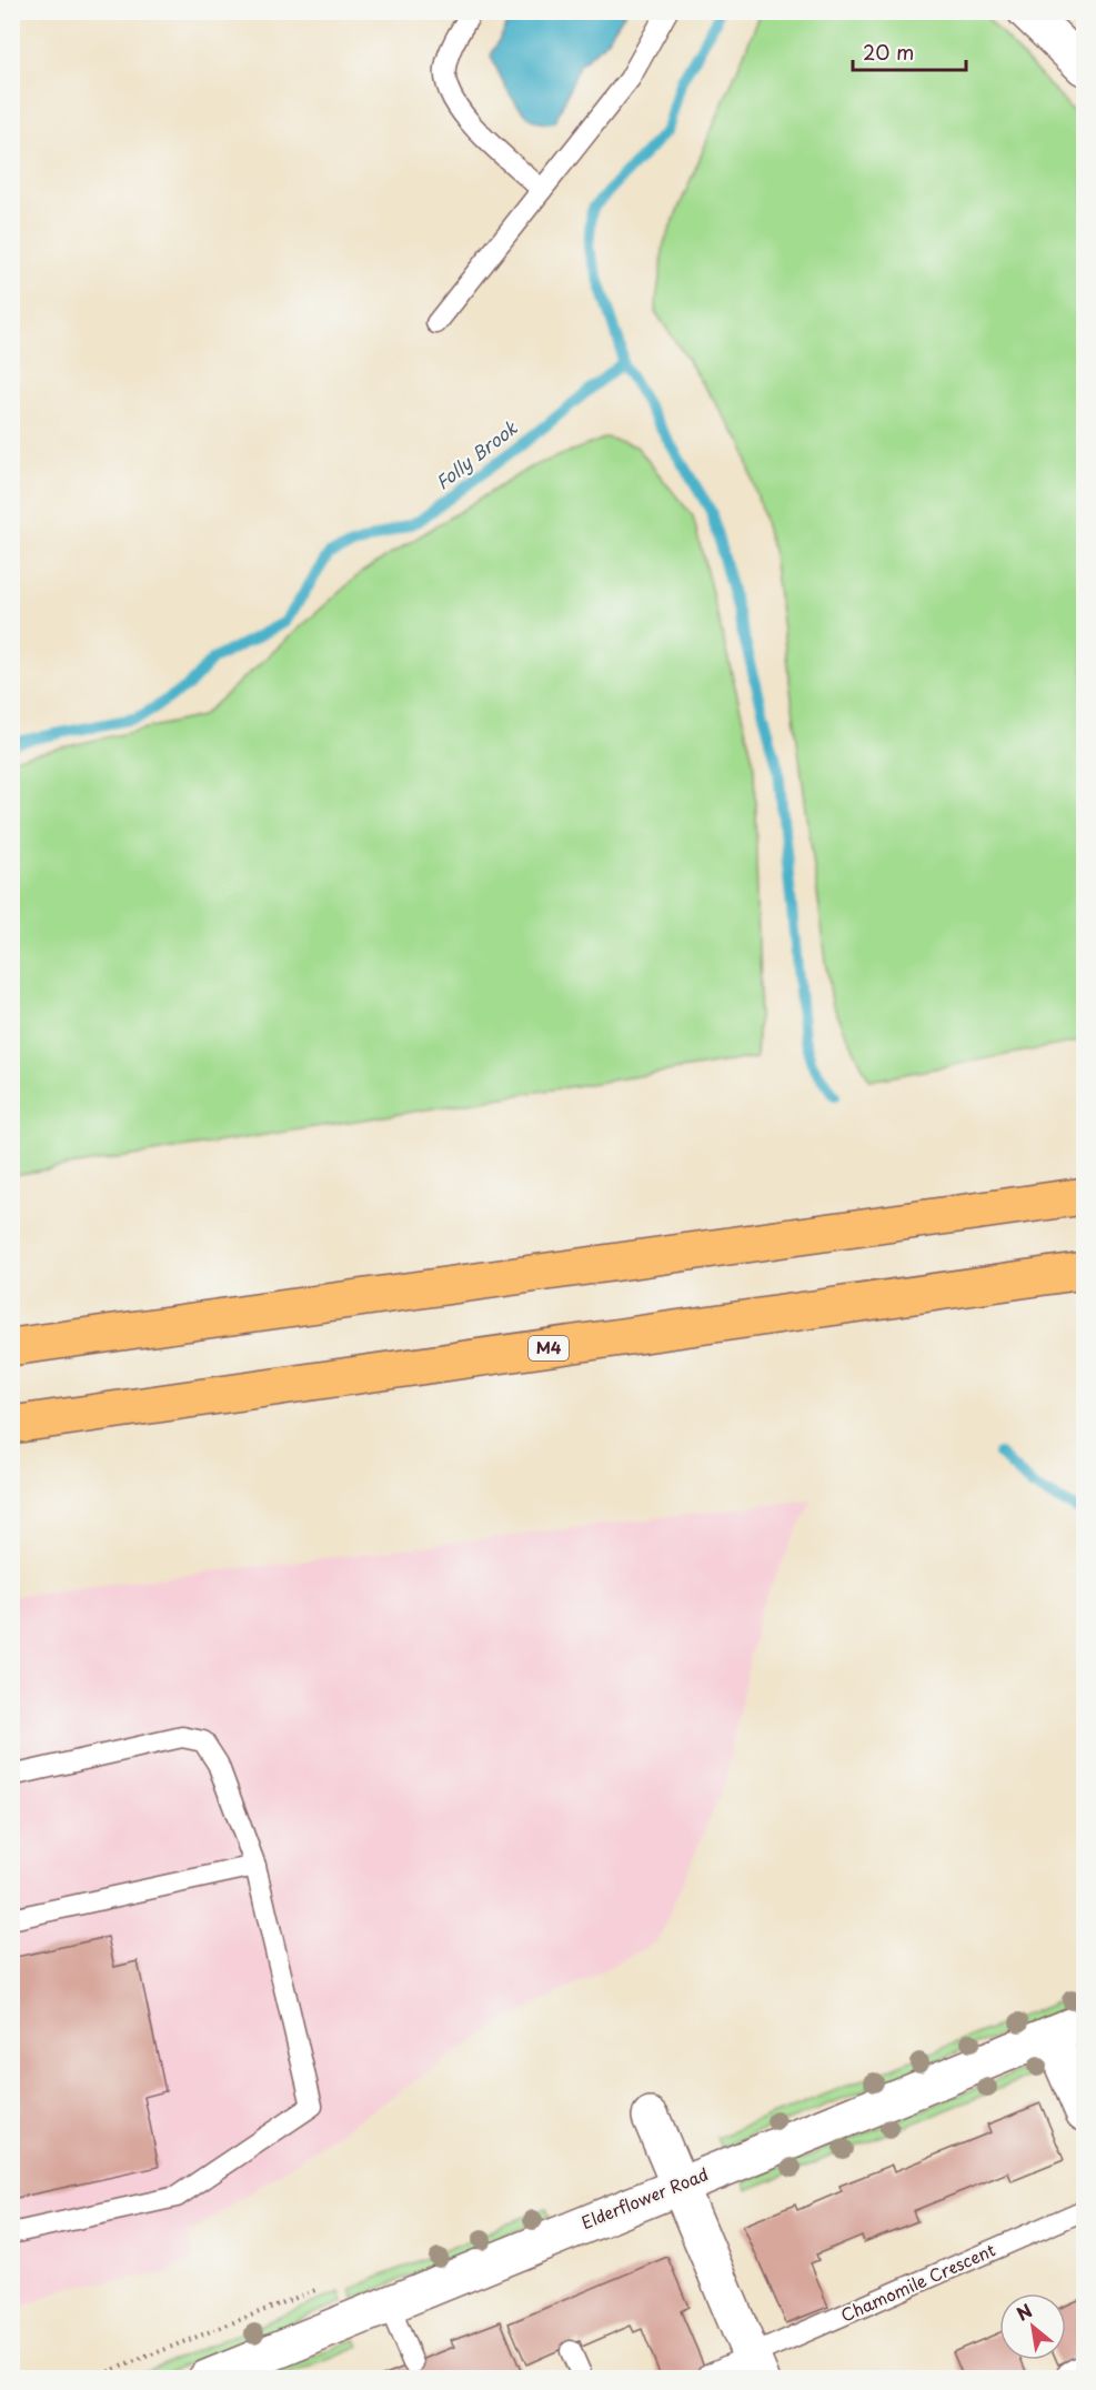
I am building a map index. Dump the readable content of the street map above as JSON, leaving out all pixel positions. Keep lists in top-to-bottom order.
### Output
{
  "streets": {
    "highway": ["M4"],
    "street": ["Elderflower Road"],
    "lane": ["Chamomile Crescent"]
  },
  "water": ["Folly Brook"],
  "scale_bar": "20 m",
  "north": "top left"
}
